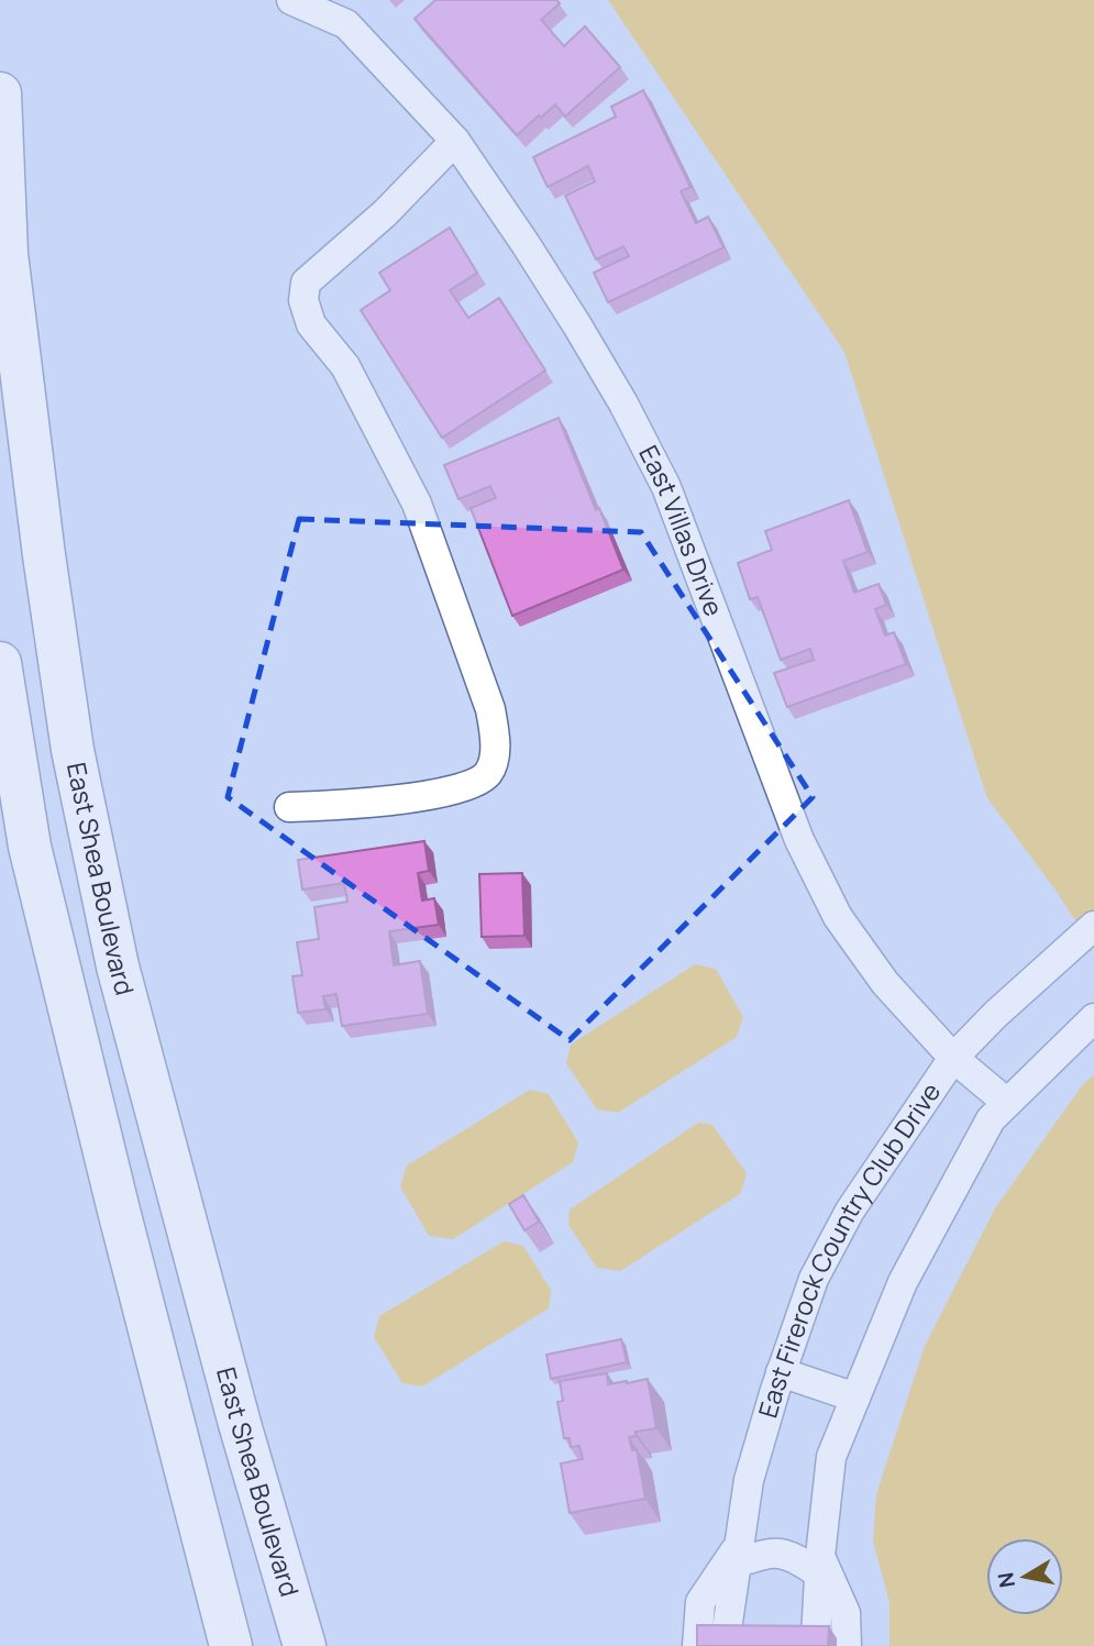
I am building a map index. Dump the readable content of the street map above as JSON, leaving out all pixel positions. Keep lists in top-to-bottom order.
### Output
{
  "streets": {
    "main road": ["East Shea Boulevard"],
    "street": ["East Villas Drive", "East Firerock Country Club Drive"]
  },
  "crossings": [
    ["East Villas Drive", "East Firerock Country Club Drive"]
  ],
  "north": "left"
}
